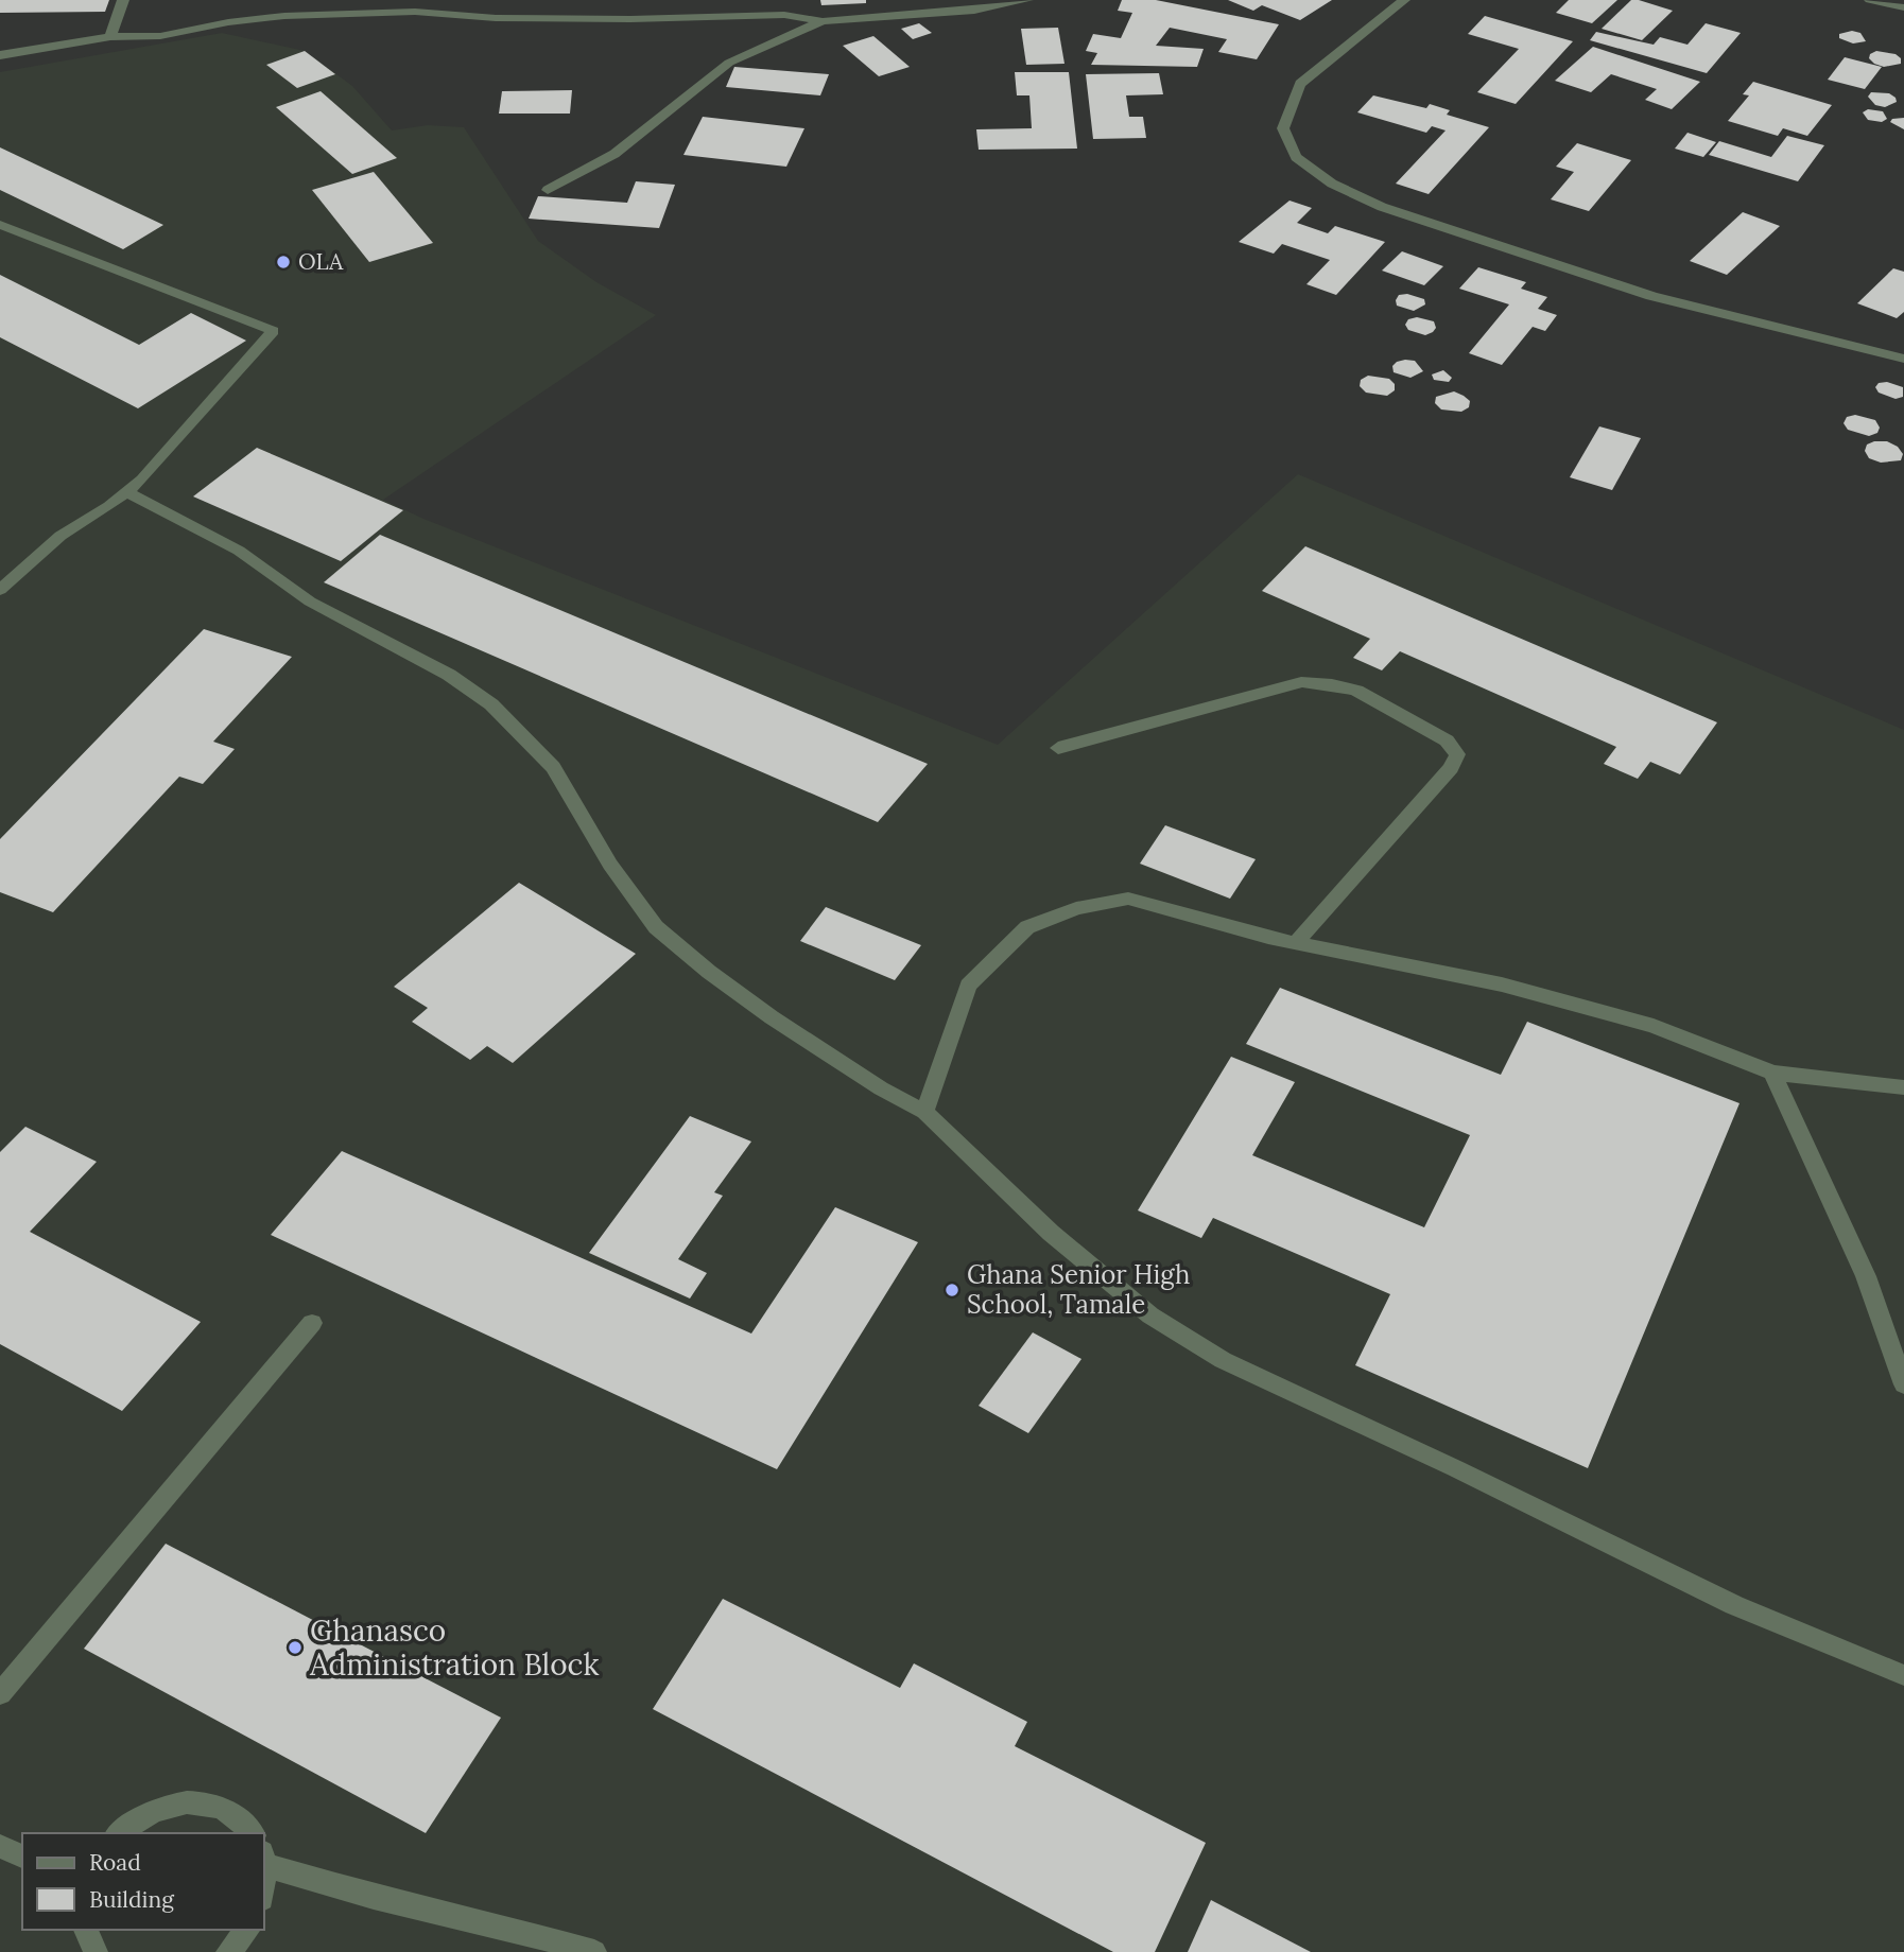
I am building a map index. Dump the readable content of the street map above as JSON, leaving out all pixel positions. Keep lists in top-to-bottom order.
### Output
{
  "places": ["OLA", "Ghana Senior High School, Tamale", "Ghanasco Administration Block"],
  "legend": ["Road", "Building"]
}
